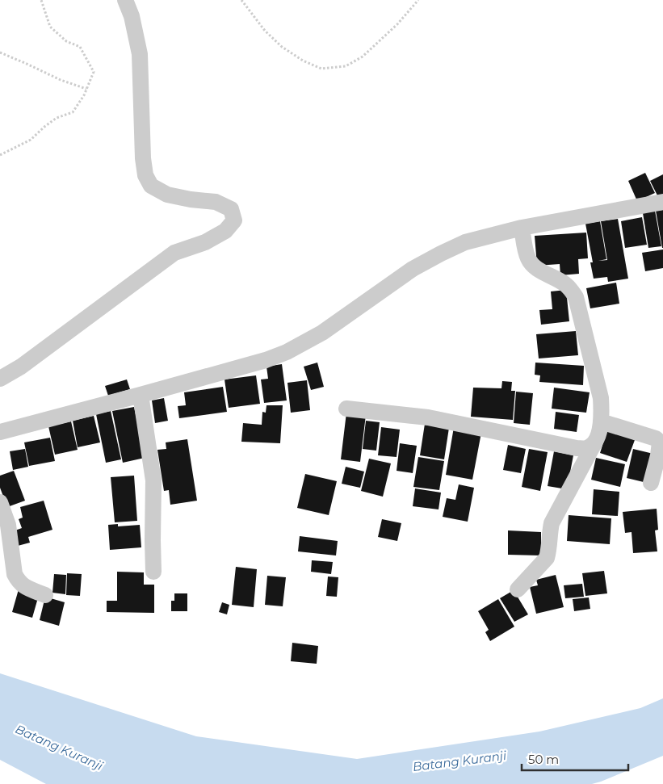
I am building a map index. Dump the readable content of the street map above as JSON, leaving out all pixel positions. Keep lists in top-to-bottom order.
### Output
{
  "water": ["Batang Kuranji"],
  "scale_bar": "50 m"
}
